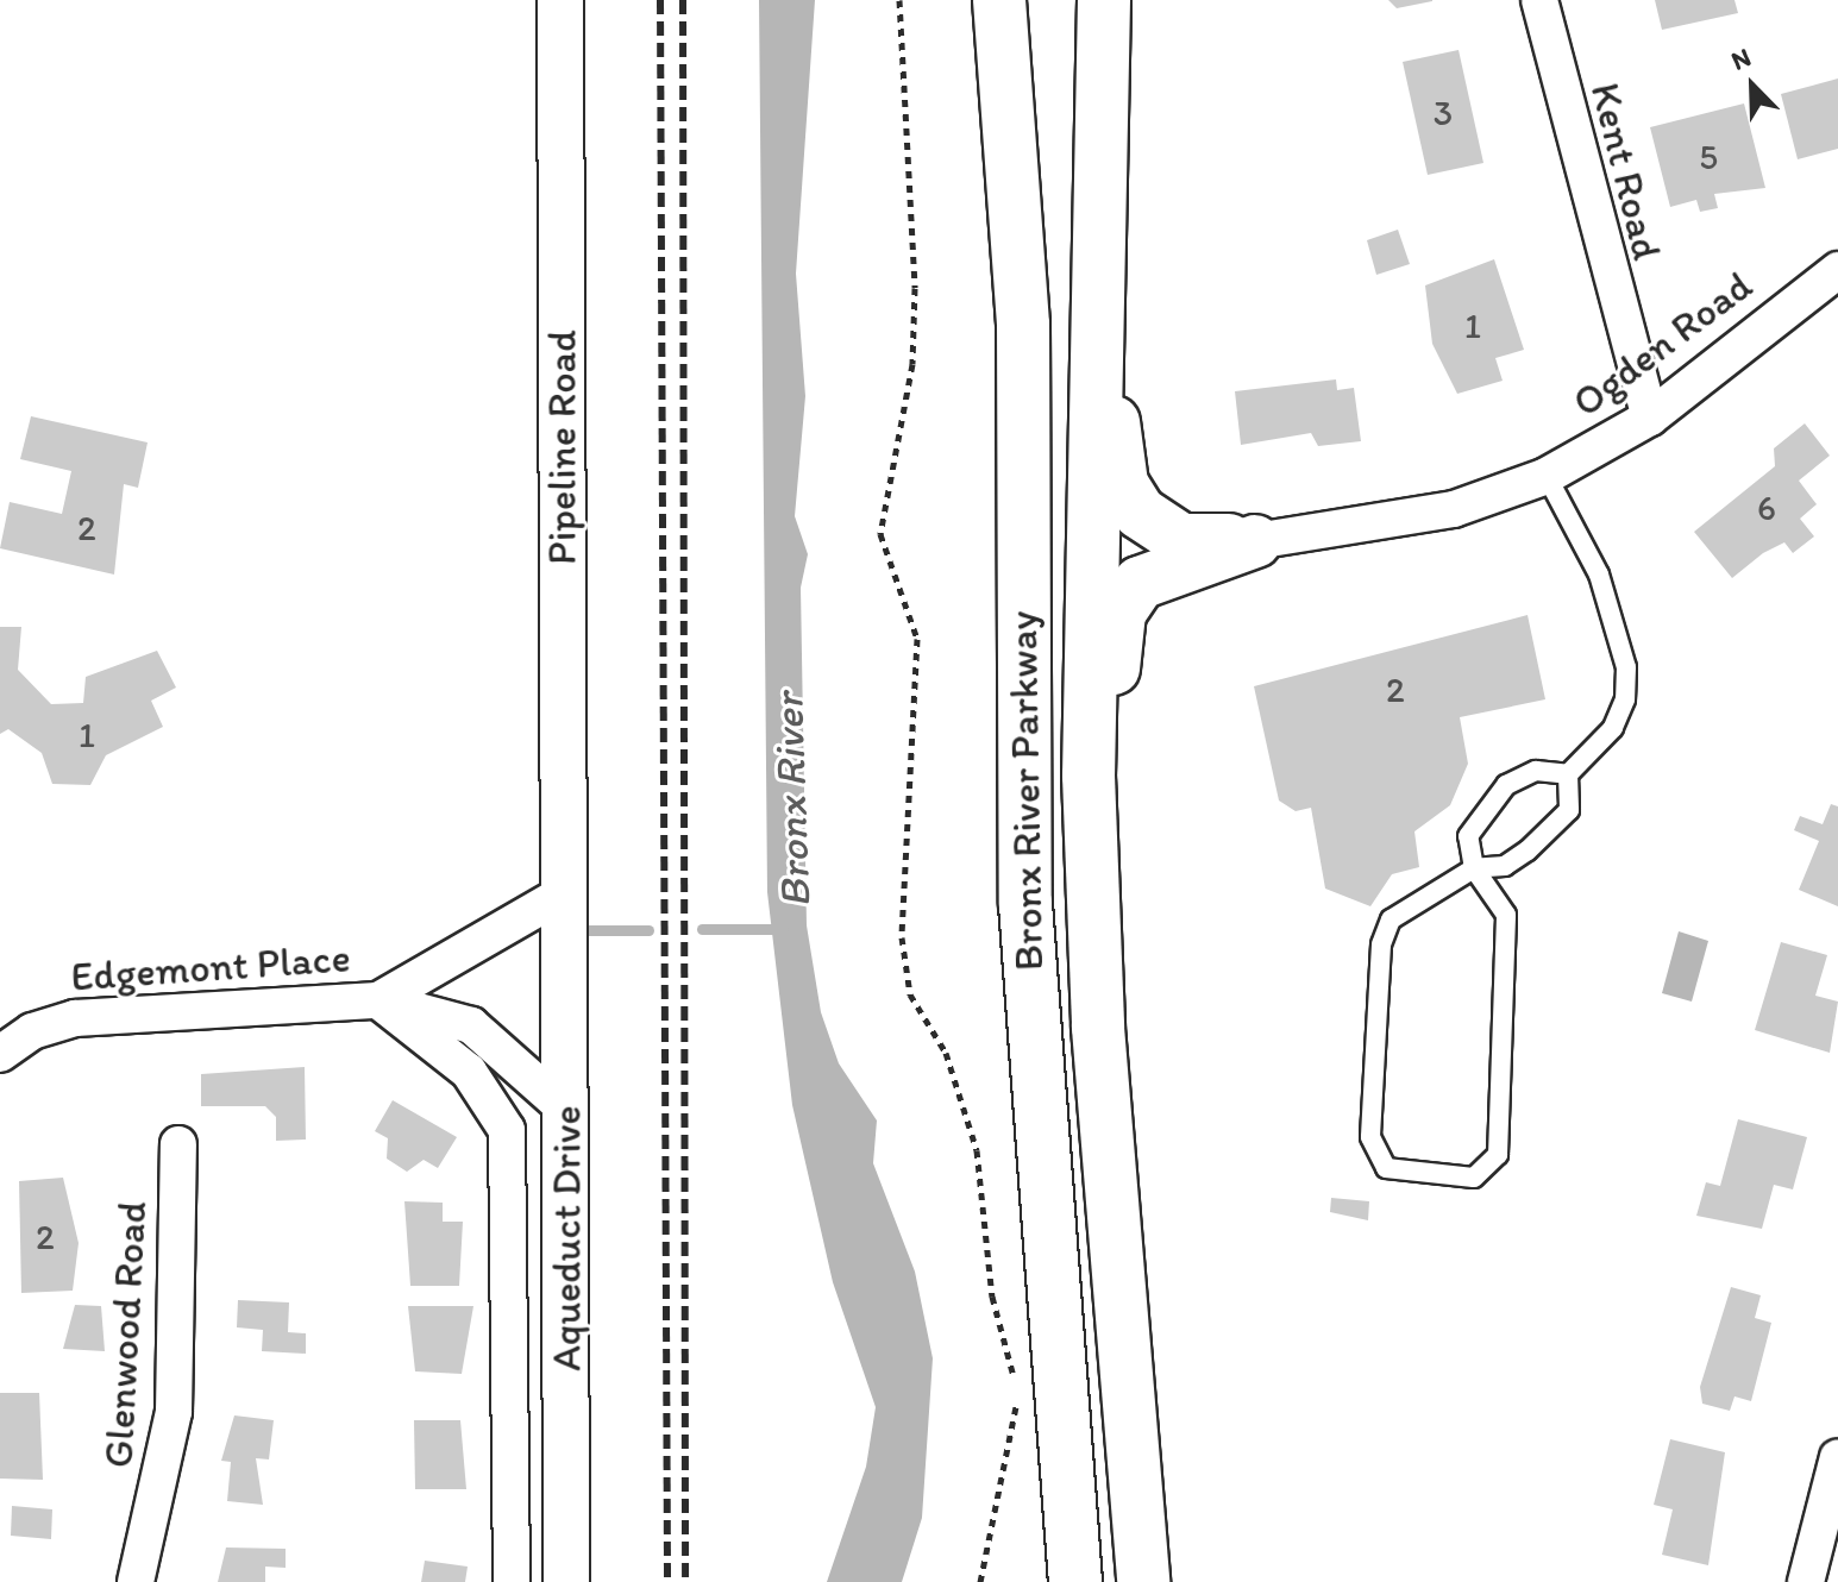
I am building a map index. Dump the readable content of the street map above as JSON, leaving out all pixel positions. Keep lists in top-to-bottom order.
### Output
{
  "streets": {
    "highway": ["Bronx River Parkway"],
    "street": [
      "Kent Road",
      "Ogden Road",
      "Pipeline Road",
      "Edgemont Place",
      "Aqueduct Drive",
      "Glenwood Road"
    ]
  },
  "crossings": [
    ["Kent Road", "Ogden Road"],
    ["Pipeline Road", "Edgemont Place"],
    ["Pipeline Road", "Aqueduct Drive"],
    ["Edgemont Place", "Aqueduct Drive"]
  ],
  "water": ["Bronx River"],
  "house_numbers": [
    "3",
    "5",
    "1",
    "6",
    "2",
    "2",
    "1",
    "2"
  ],
  "north": "top left"
}
